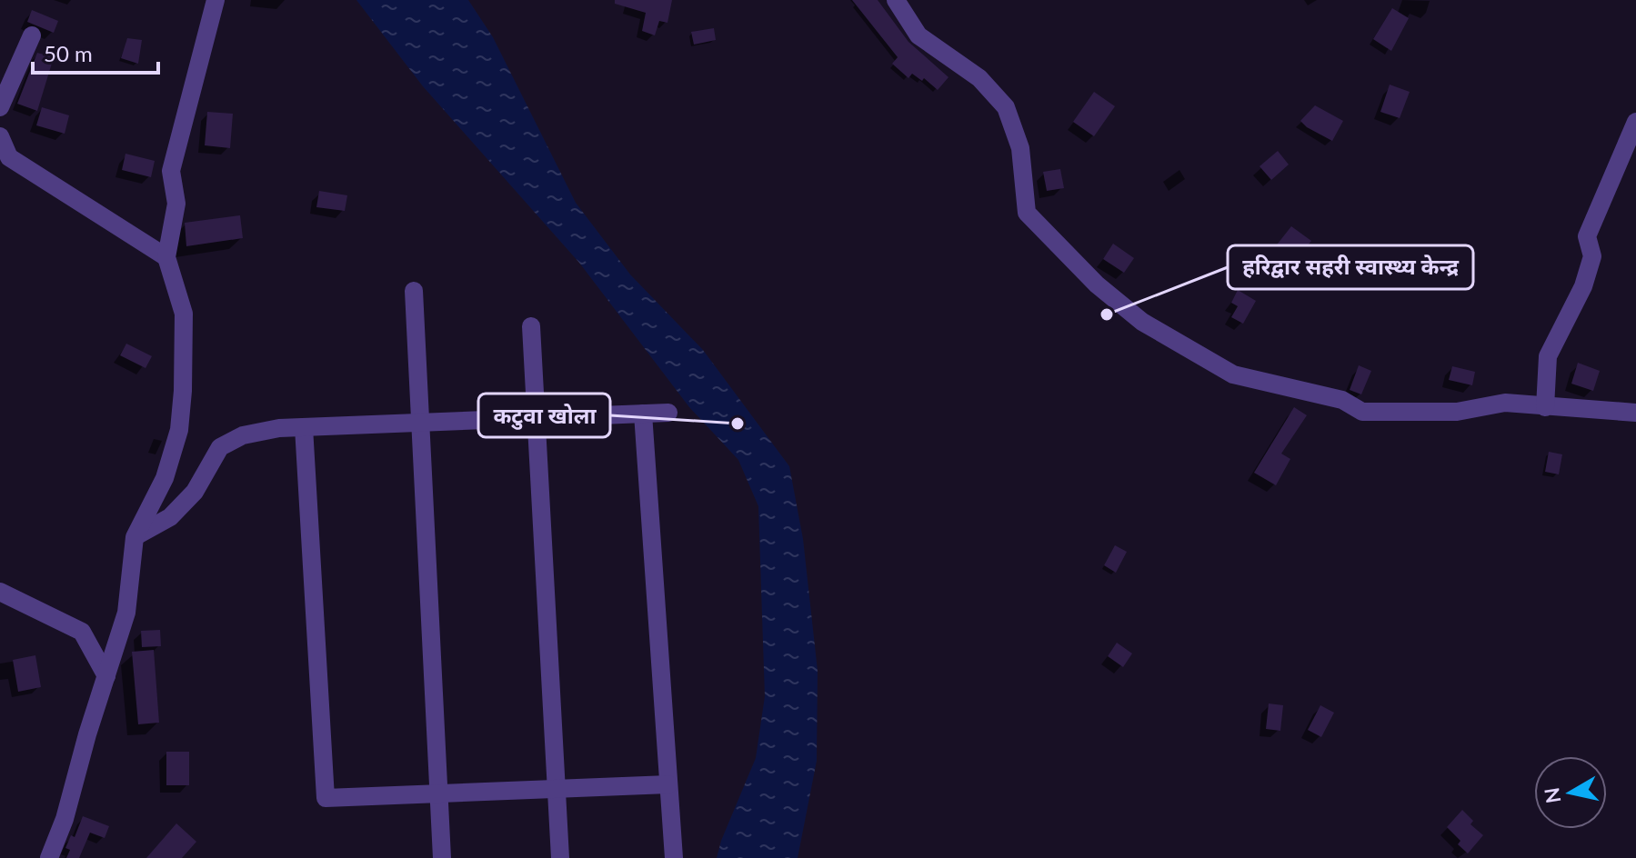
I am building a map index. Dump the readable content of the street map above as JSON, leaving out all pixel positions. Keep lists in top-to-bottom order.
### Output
{
  "places": ["हरिद्वार सहरी स्वास्थ्य केन्द्र", "कटुवा खोला"],
  "scale_bar": "50 m",
  "north": "left"
}
